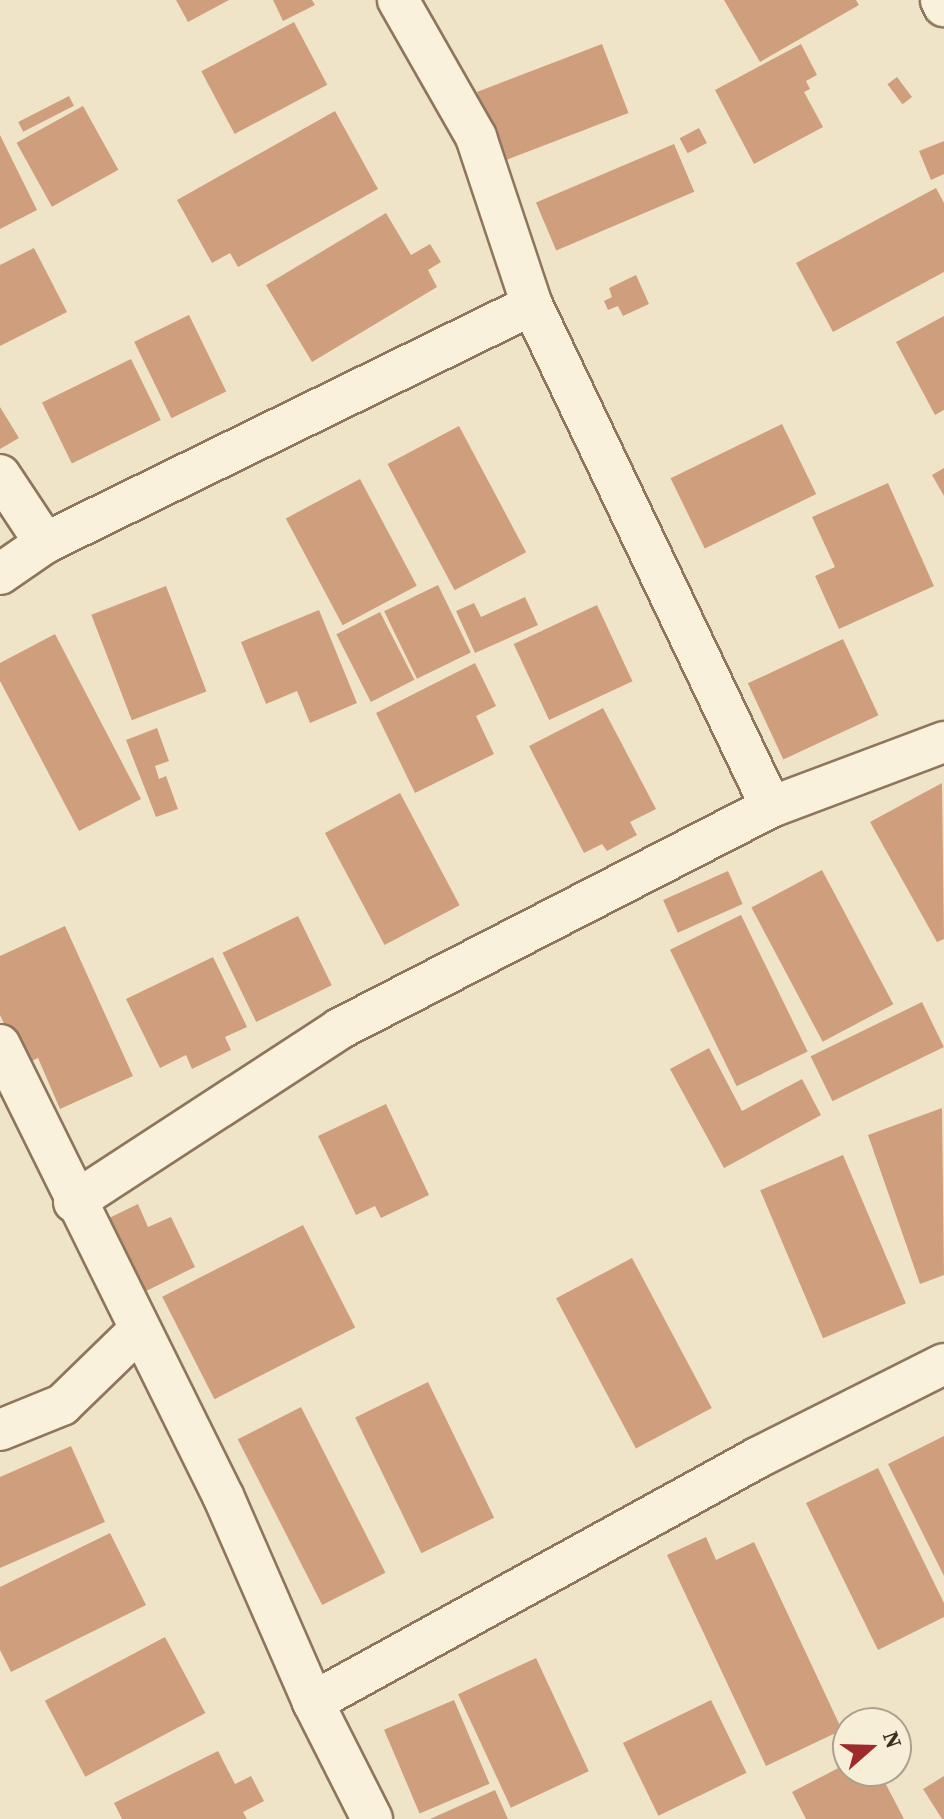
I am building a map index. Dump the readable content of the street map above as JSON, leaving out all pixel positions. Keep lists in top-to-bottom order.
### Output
{
  "north": "right"
}
